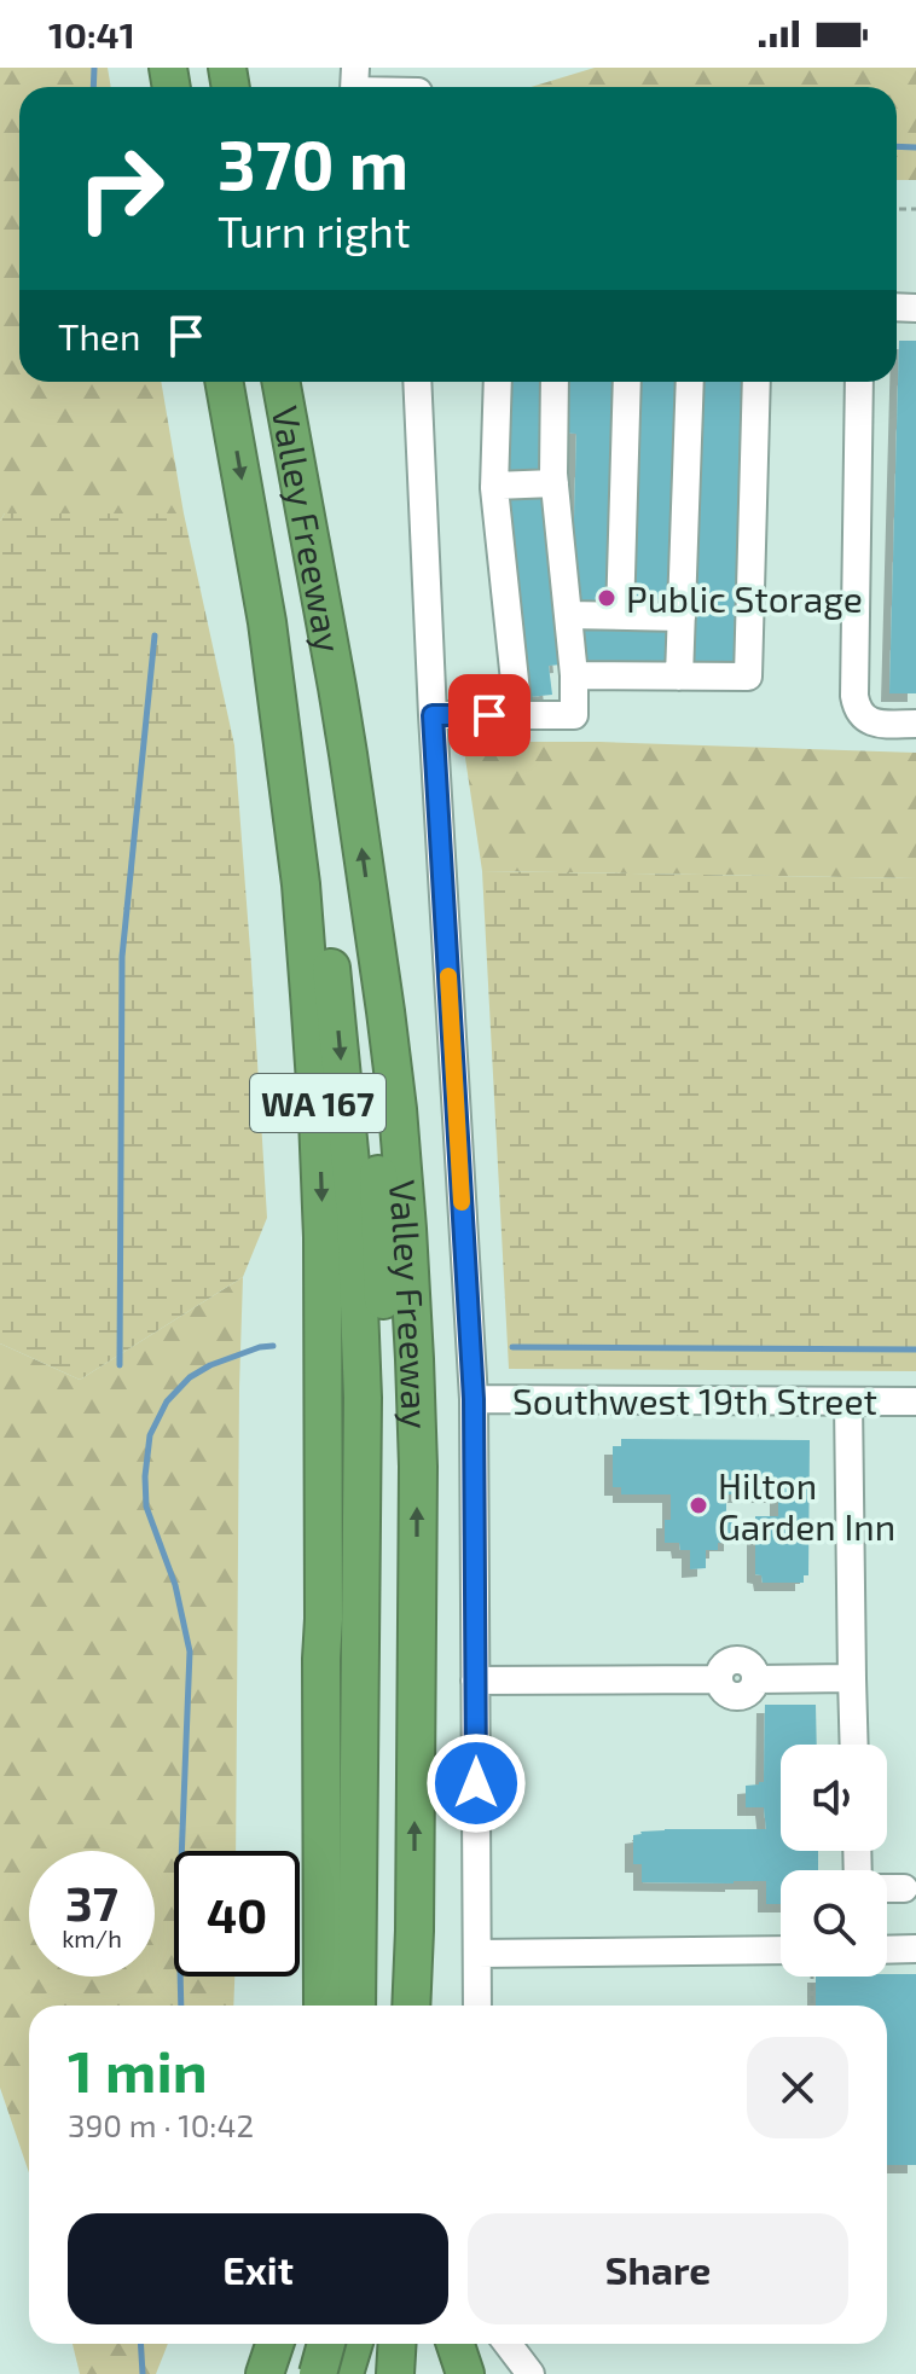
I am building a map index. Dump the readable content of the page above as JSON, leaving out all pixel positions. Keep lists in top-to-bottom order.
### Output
{
  "streets": {
    "highway": ["Valley Freeway", "WA 167"],
    "street": ["Southwest 19th Street"]
  },
  "places": ["Public Storage", "Hilton Garden Inn"],
  "page": {
    "status": "10:41",
    "turn": ["370 m", "Turn right"],
    "then": "Then",
    "speed": "37 km/h",
    "limit": "40",
    "heading": ["1 min", "390 m · 10:42"],
    "buttons": ["Exit", "Share"]
  }
}
